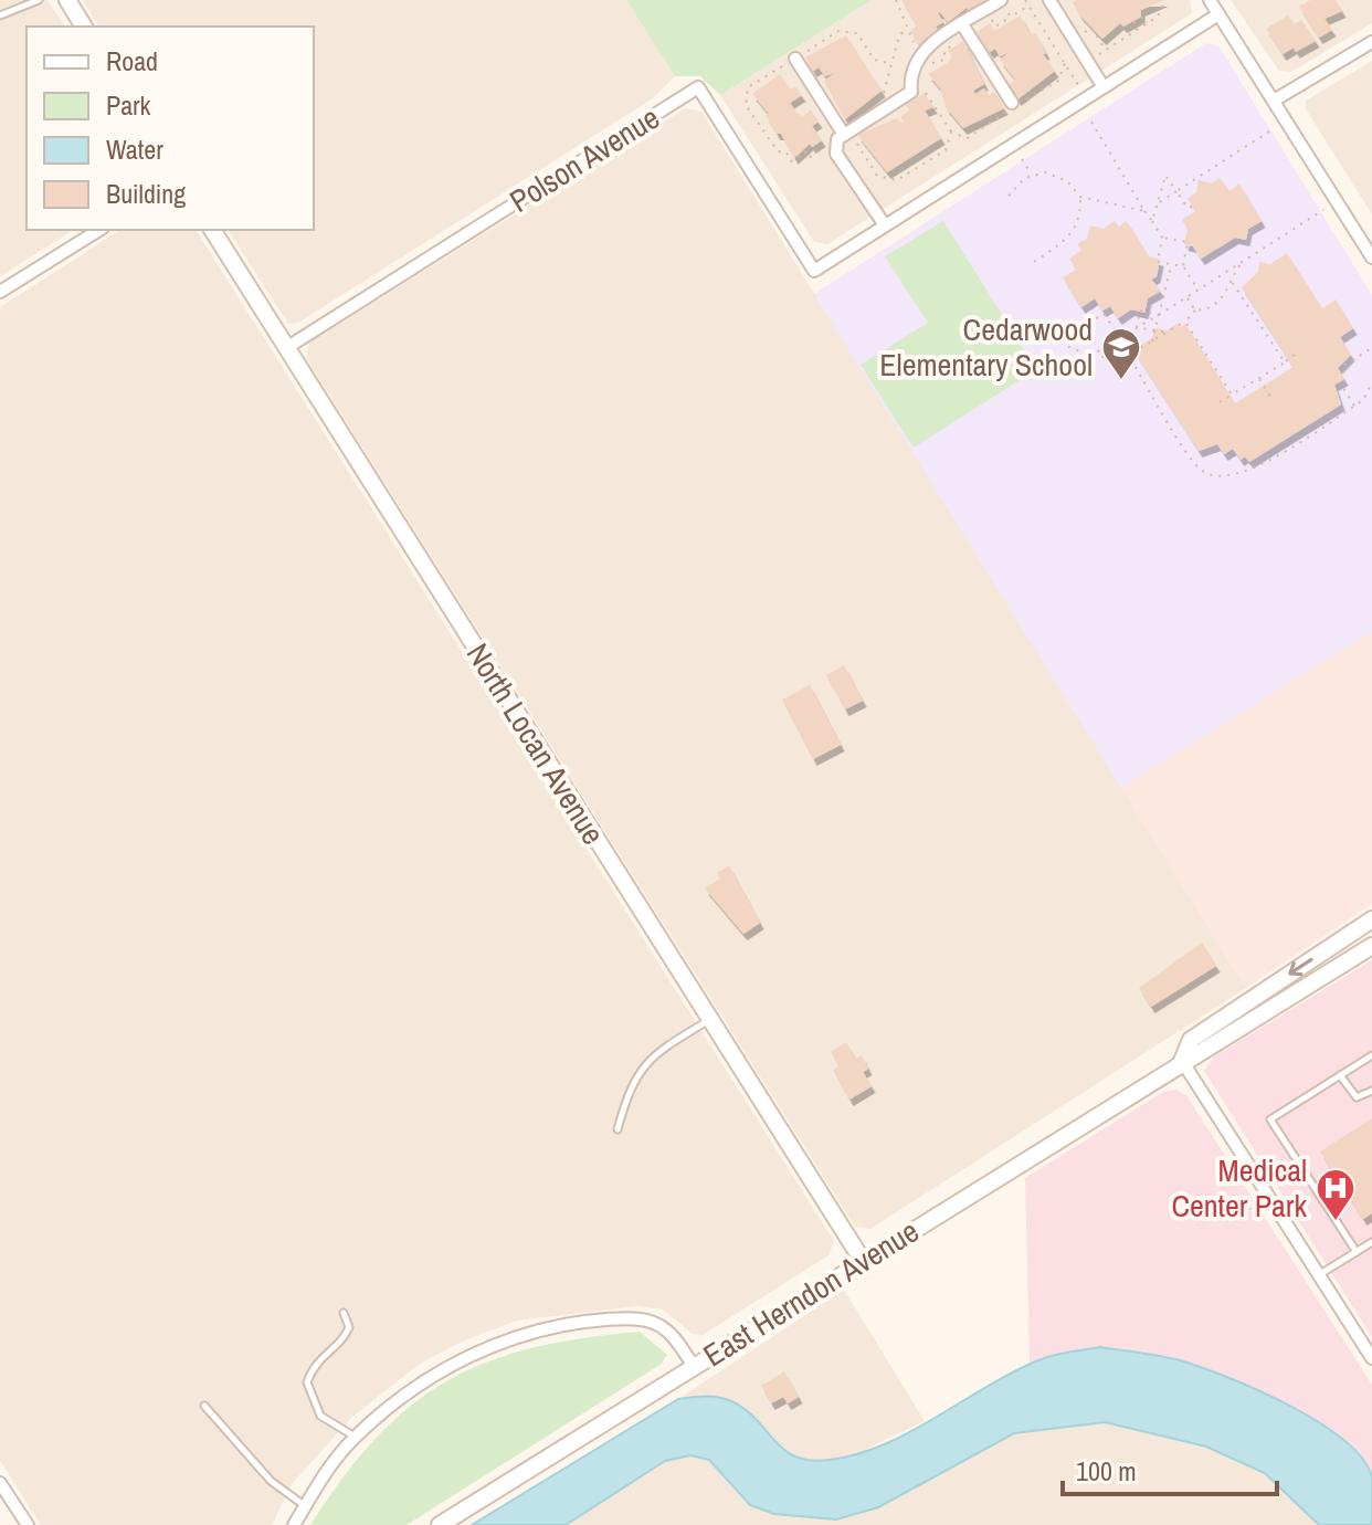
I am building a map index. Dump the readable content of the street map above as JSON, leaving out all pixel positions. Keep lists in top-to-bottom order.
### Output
{
  "streets": {
    "main road": ["North Locan Avenue", "East Herndon Avenue"],
    "street": ["Polson Avenue"]
  },
  "crossings": [
    ["Polson Avenue", "North Locan Avenue"],
    ["North Locan Avenue", "East Herndon Avenue"]
  ],
  "places": {
    "school or university": ["Cedarwood Elementary School"],
    "hospital": ["Medical Center Park"]
  },
  "legend": [
    "Road",
    "Park",
    "Water",
    "Building"
  ],
  "scale_bar": "100 m"
}
